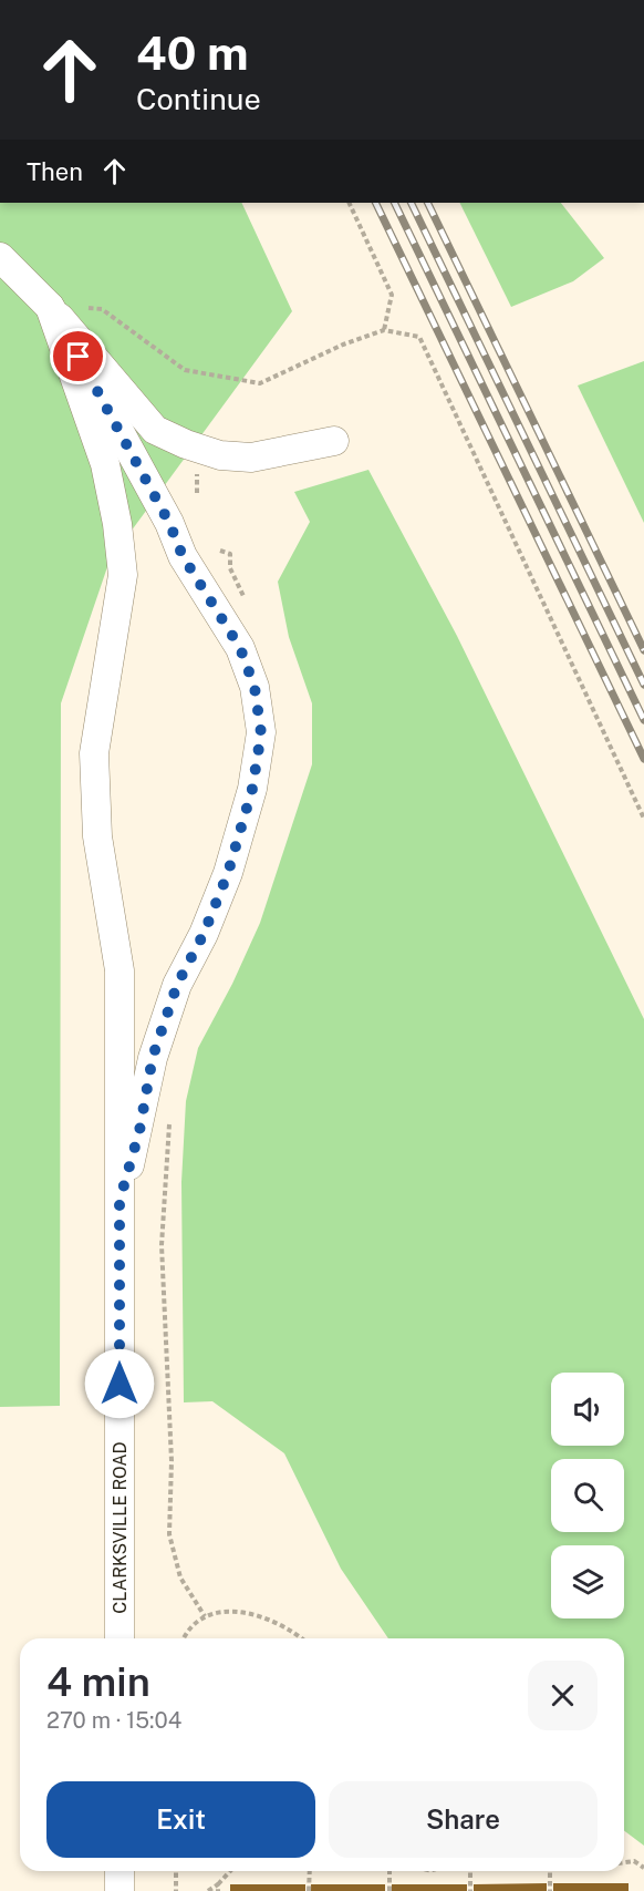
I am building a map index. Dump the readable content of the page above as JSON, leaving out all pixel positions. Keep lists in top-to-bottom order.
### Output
{
  "streets": {
    "street": ["CLARKSVILLE ROAD"]
  },
  "page": {
    "turn": ["40 m", "Continue"],
    "then": "Then",
    "heading": ["4 min", "270 m · 15:04"],
    "buttons": ["Exit", "Share"]
  }
}
